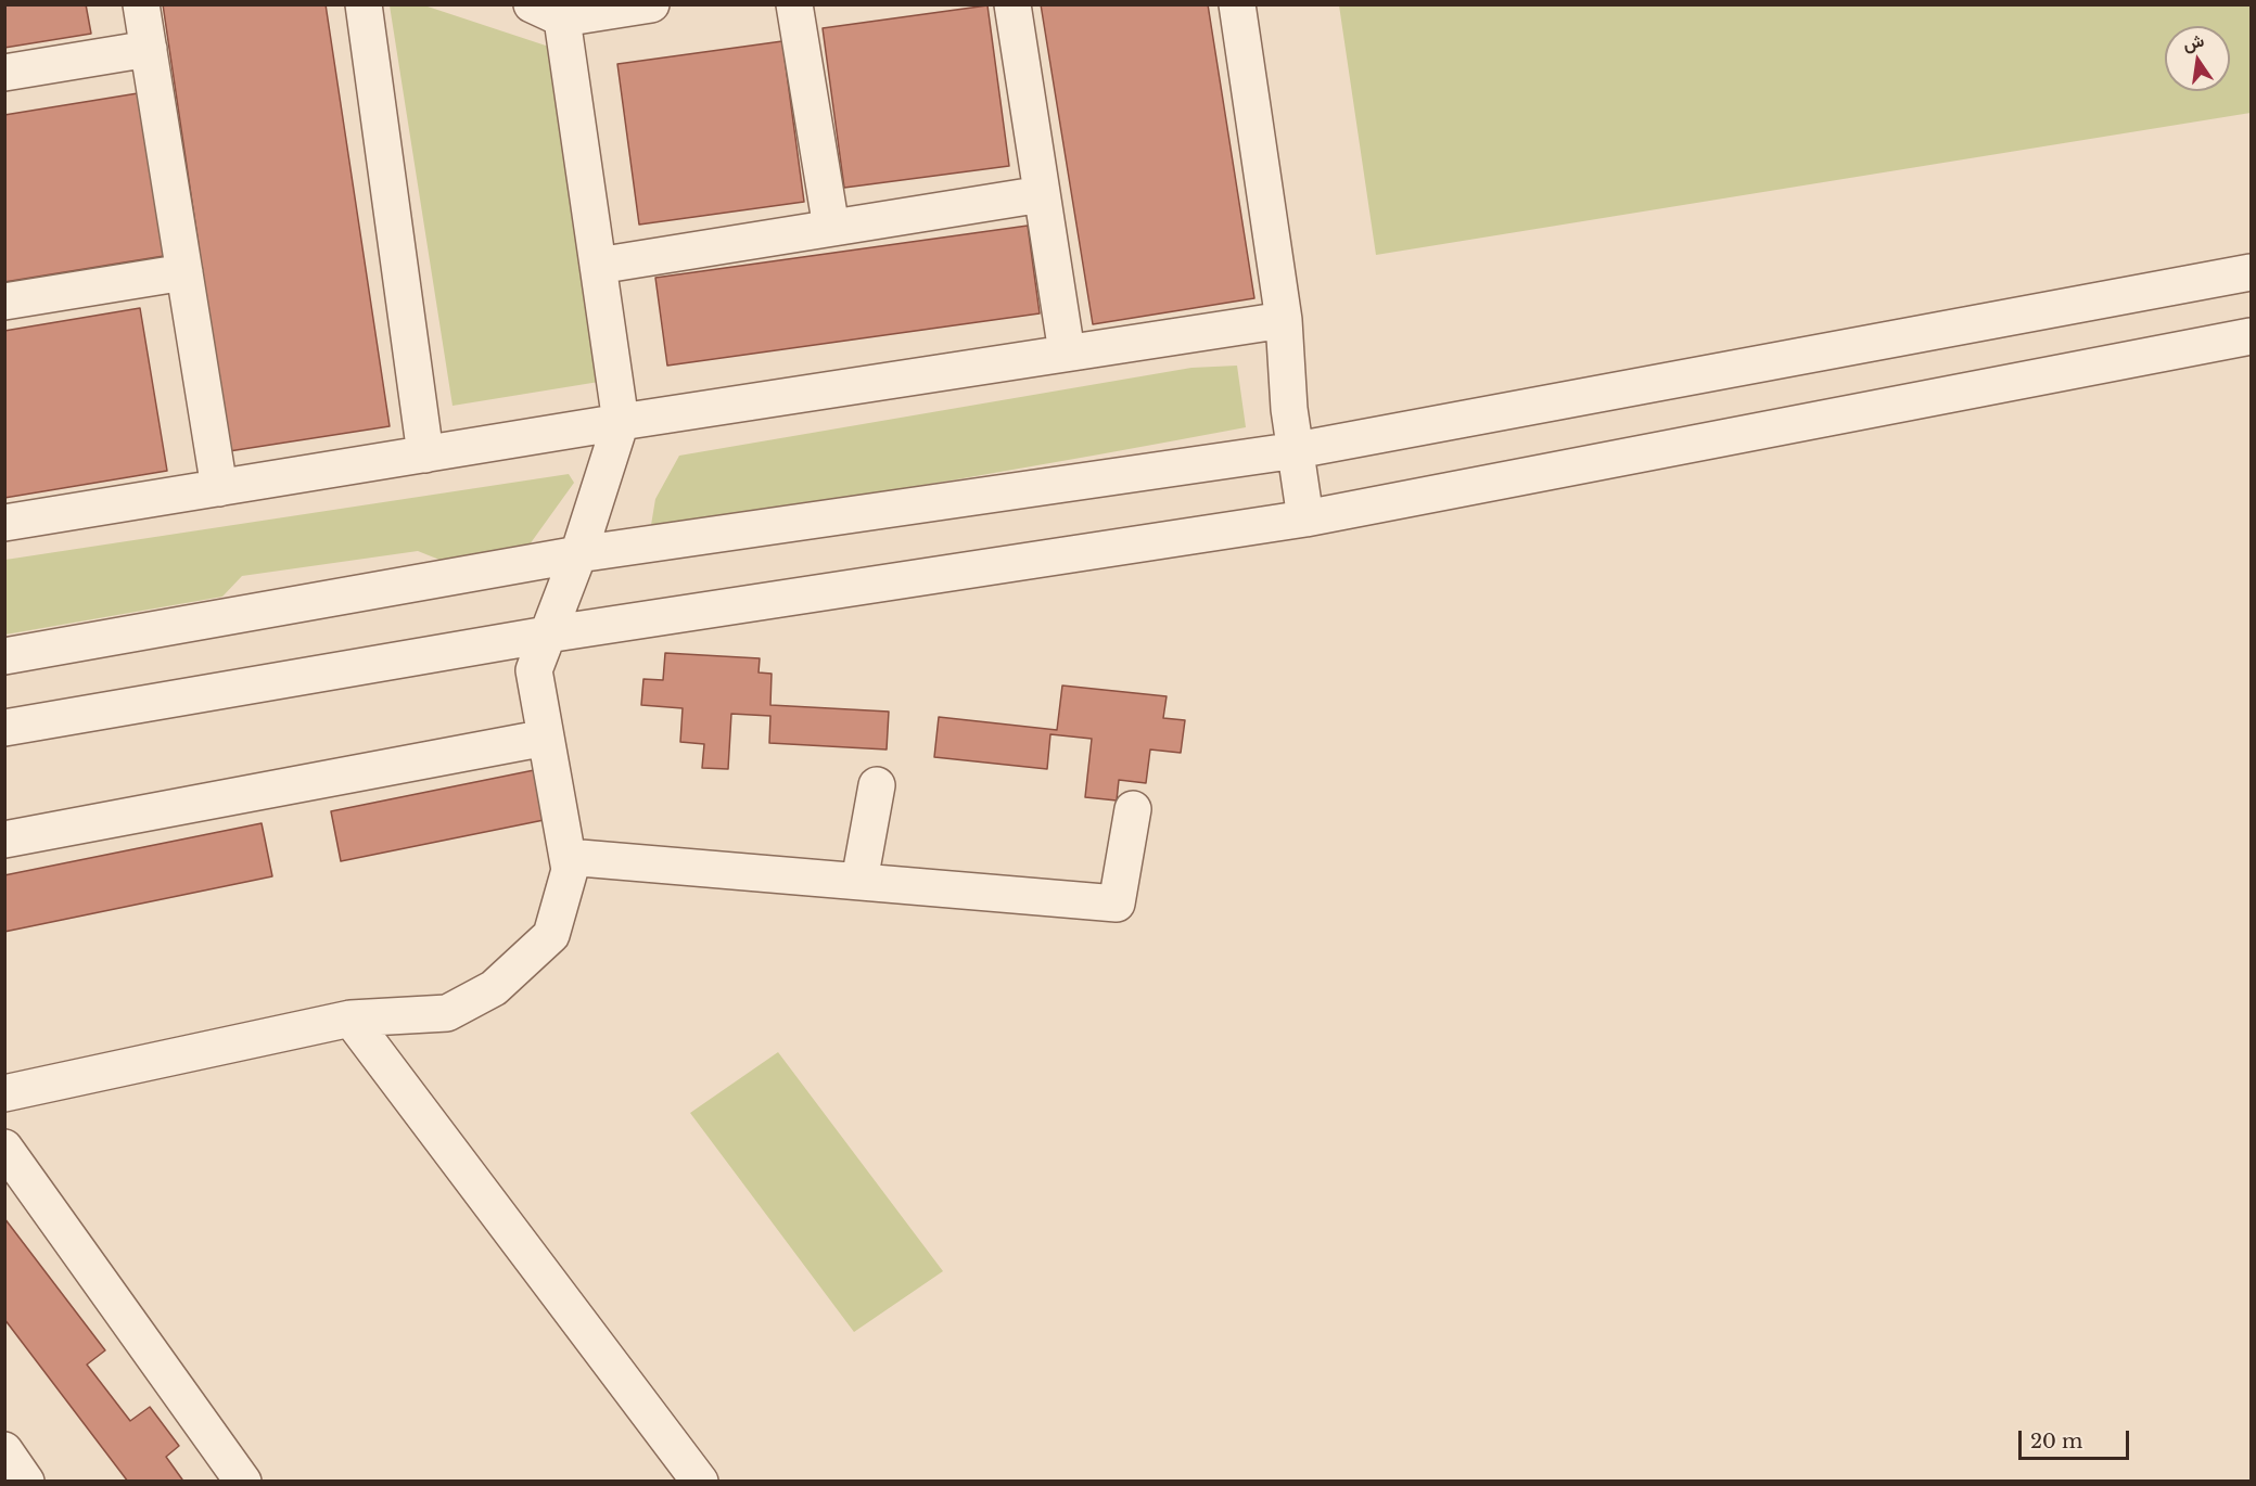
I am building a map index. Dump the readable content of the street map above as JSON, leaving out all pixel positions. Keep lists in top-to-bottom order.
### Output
{
  "scale_bar": "20 m",
  "north": "top"
}
